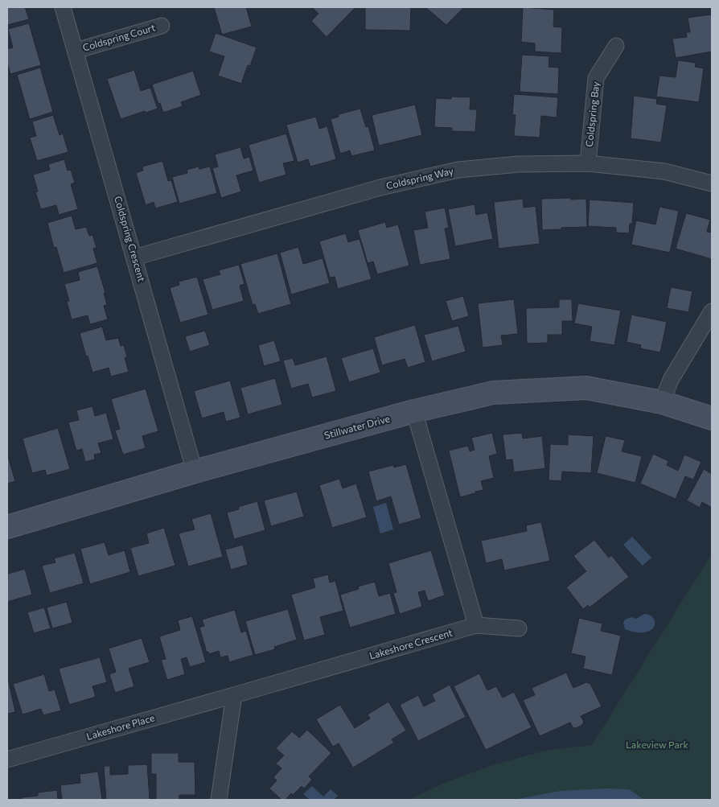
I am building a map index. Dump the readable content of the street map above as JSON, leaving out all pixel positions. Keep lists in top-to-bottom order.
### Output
{
  "streets": {
    "street": [
      "Coldspring Court",
      "Coldspring Bay",
      "Coldspring Way",
      "Coldspring Crescent",
      "Stillwater Drive",
      "Lakeshore Crescent",
      "Lakeshore Place"
    ]
  },
  "crossings": [
    ["Coldspring Court", "Coldspring Crescent"],
    ["Coldspring Bay", "Coldspring Way"],
    ["Coldspring Way", "Coldspring Crescent"],
    ["Coldspring Crescent", "Stillwater Drive"],
    ["Lakeshore Crescent", "Lakeshore Place"]
  ],
  "parks": ["Lakeview Park"]
}
